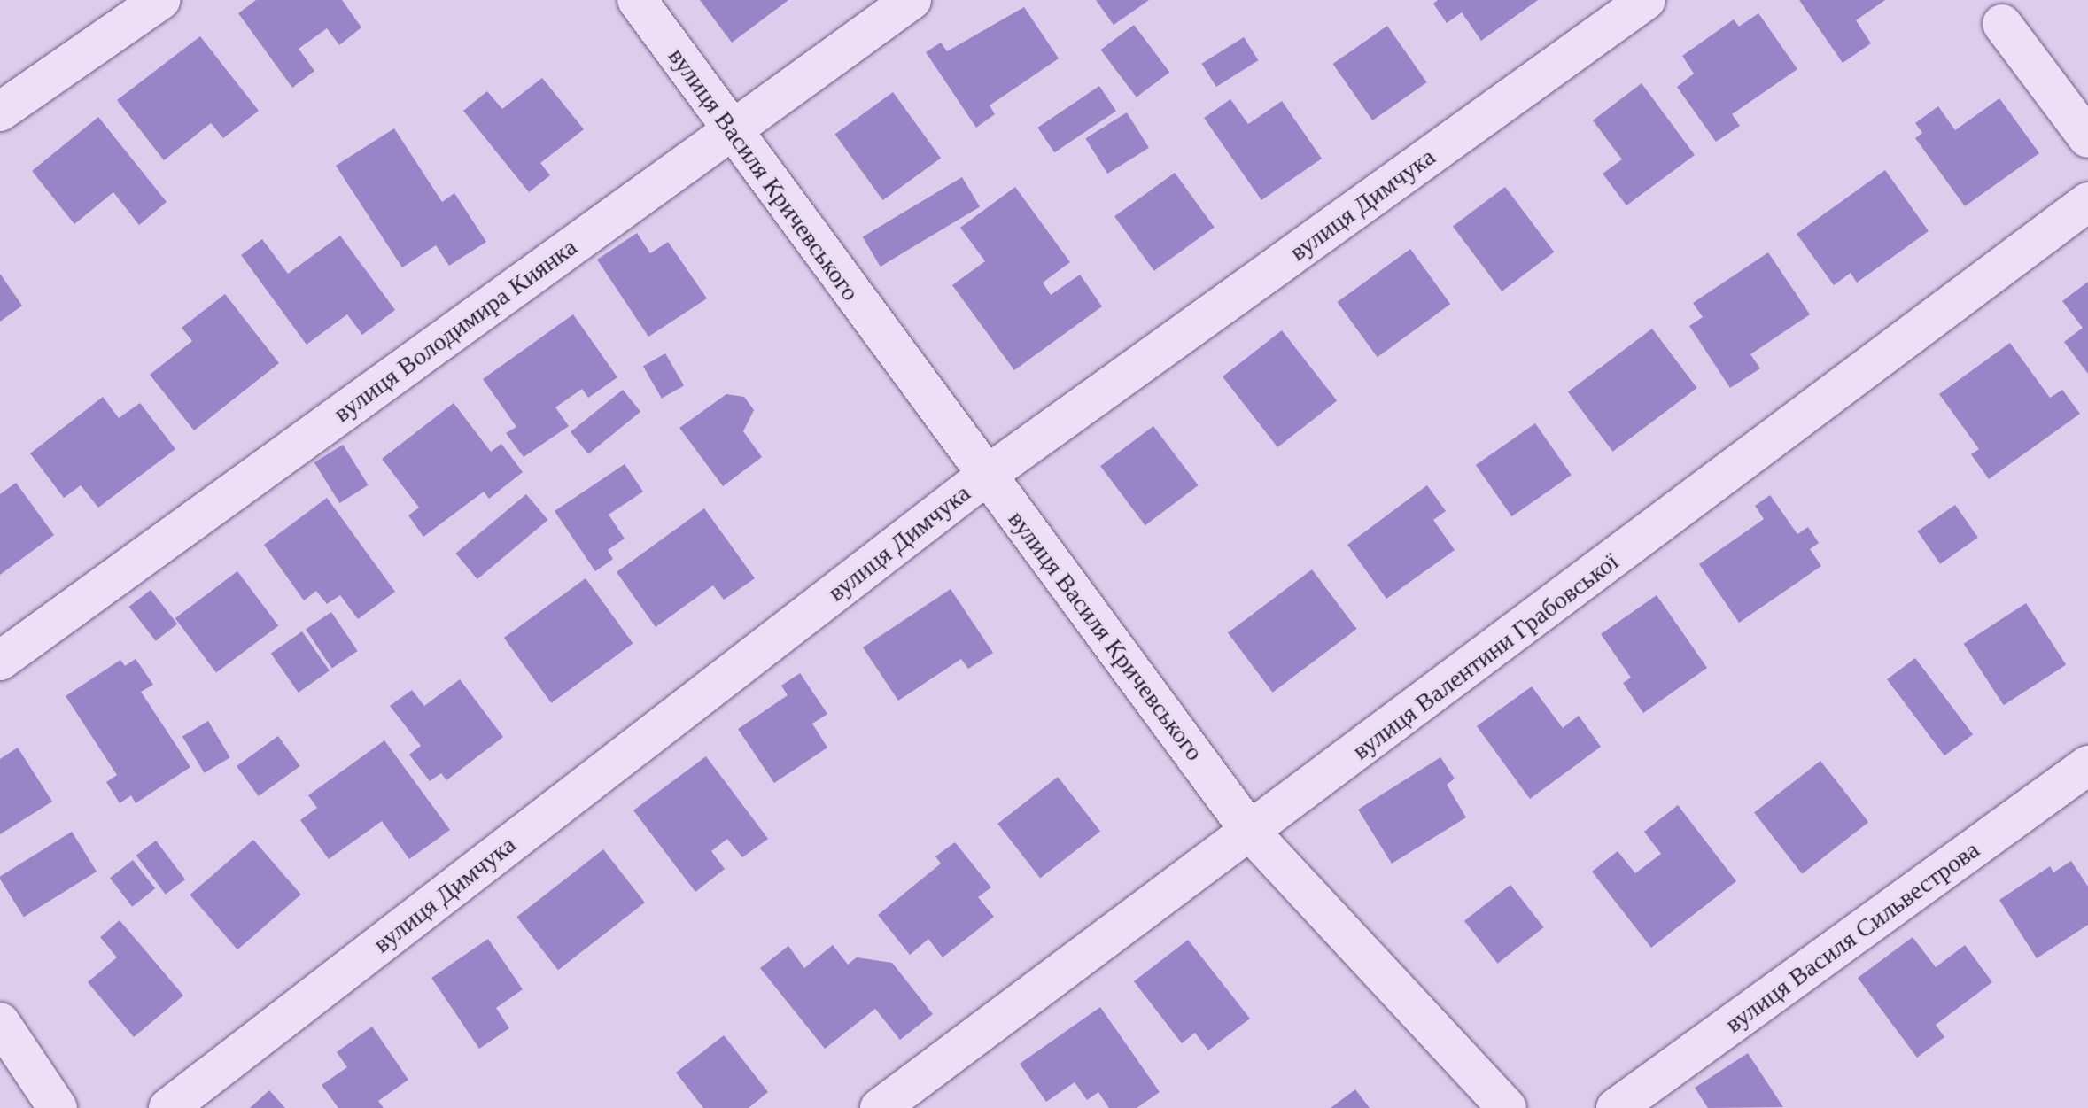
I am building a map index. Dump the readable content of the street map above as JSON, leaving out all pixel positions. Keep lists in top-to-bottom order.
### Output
{
  "streets": {
    "street": [
      "вулиця Василя Кричевського",
      "вулиця Димчука",
      "вулиця Володимира Киянка",
      "вулиця Валентини Грабовської",
      "вулиця Василя Сильвестрова"
    ]
  },
  "crossings": [
    ["вулиця Василя Кричевського", "вулиця Димчука"],
    ["вулиця Василя Кричевського", "вулиця Володимира Киянка"],
    ["вулиця Василя Кричевського", "вулиця Валентини Грабовської"]
  ]
}
